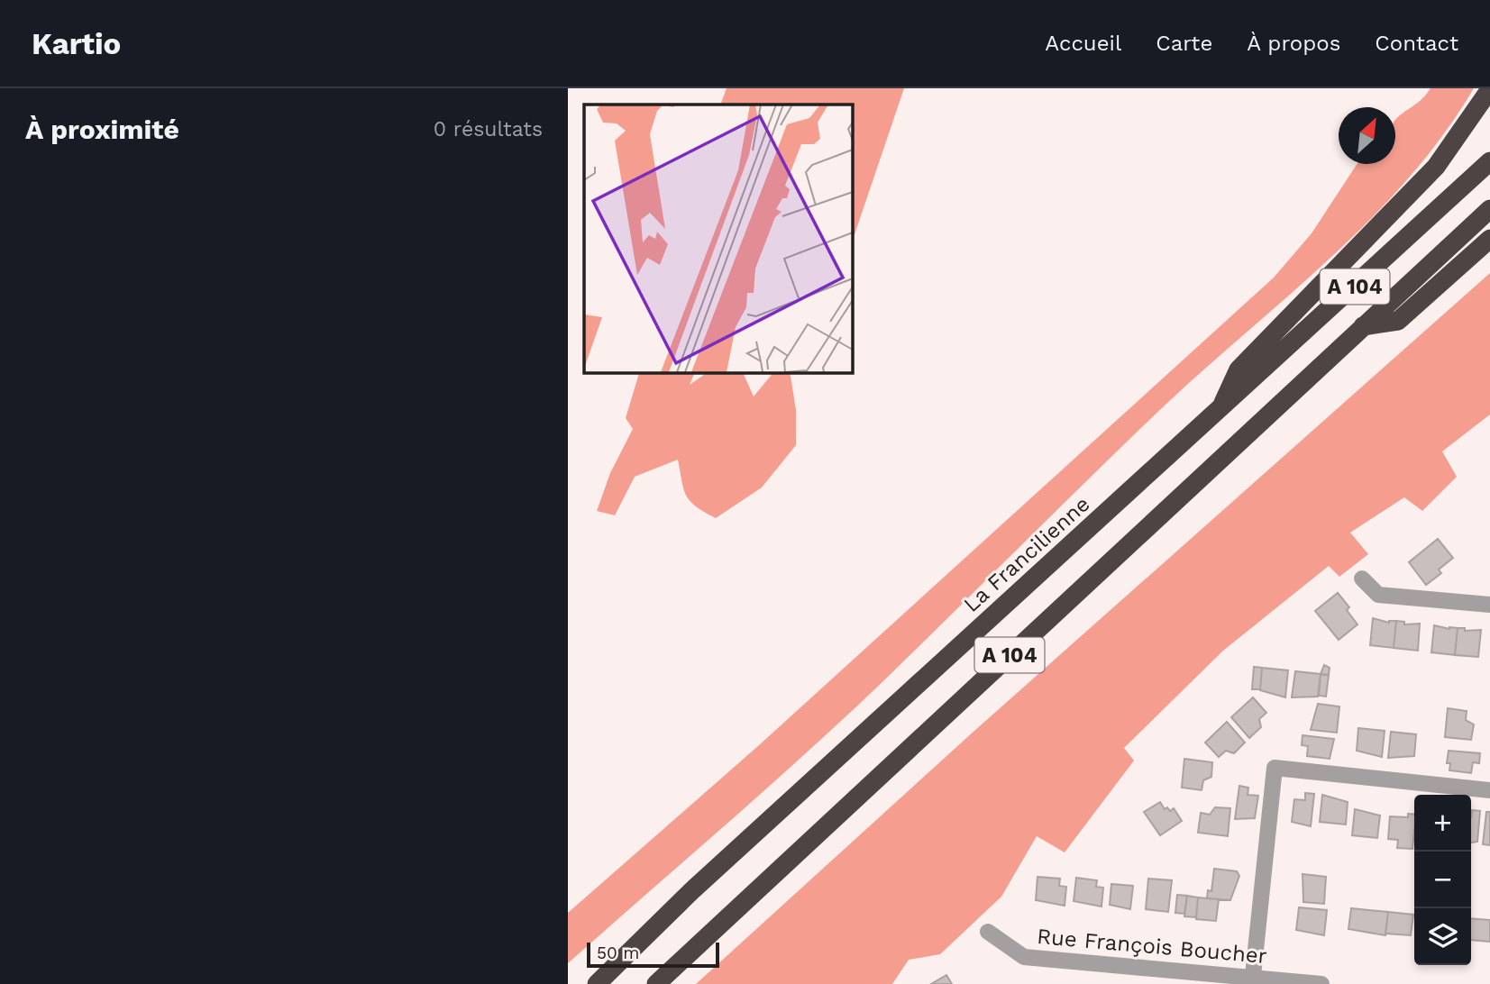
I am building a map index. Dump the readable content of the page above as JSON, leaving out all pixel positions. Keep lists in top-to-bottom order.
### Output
{
  "streets": {
    "highway": ["A 104", "La Francilienne"],
    "street": ["Rue François Boucher"]
  },
  "scale_bar": "50 m",
  "north": "top right",
  "page": {
    "header": "Kartio",
    "nav": [
      "Accueil",
      "Carte",
      "À propos",
      "Contact"
    ],
    "heading": ["À proximité", "0 résultats"],
    "map_buttons": ["+", "−"],
    "scale": "50 m"
  }
}
